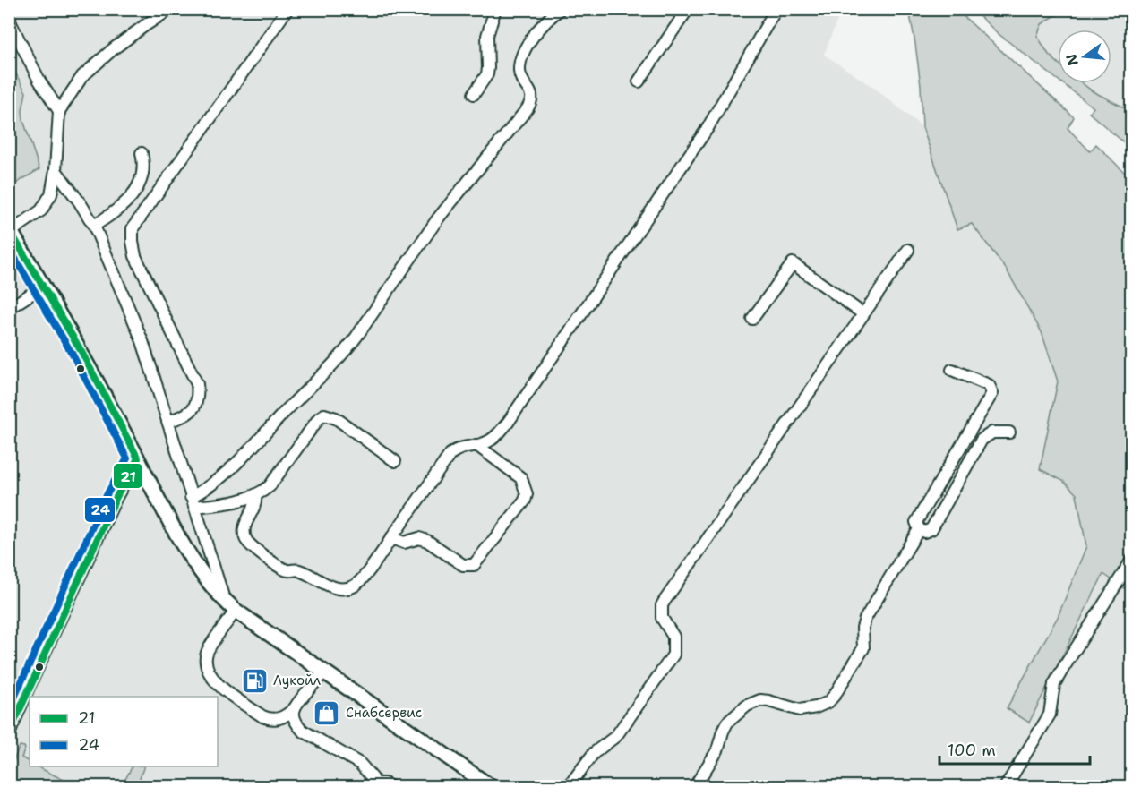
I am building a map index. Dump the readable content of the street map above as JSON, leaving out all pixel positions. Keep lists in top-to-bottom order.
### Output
{
  "places": {
    "fuel station": ["Лукойл"],
    "shop": ["Снабсервис"]
  },
  "lines": ["transit line 21", "transit line 24"],
  "legend": ["21", "24"],
  "scale_bar": "100 m",
  "north": "left"
}
